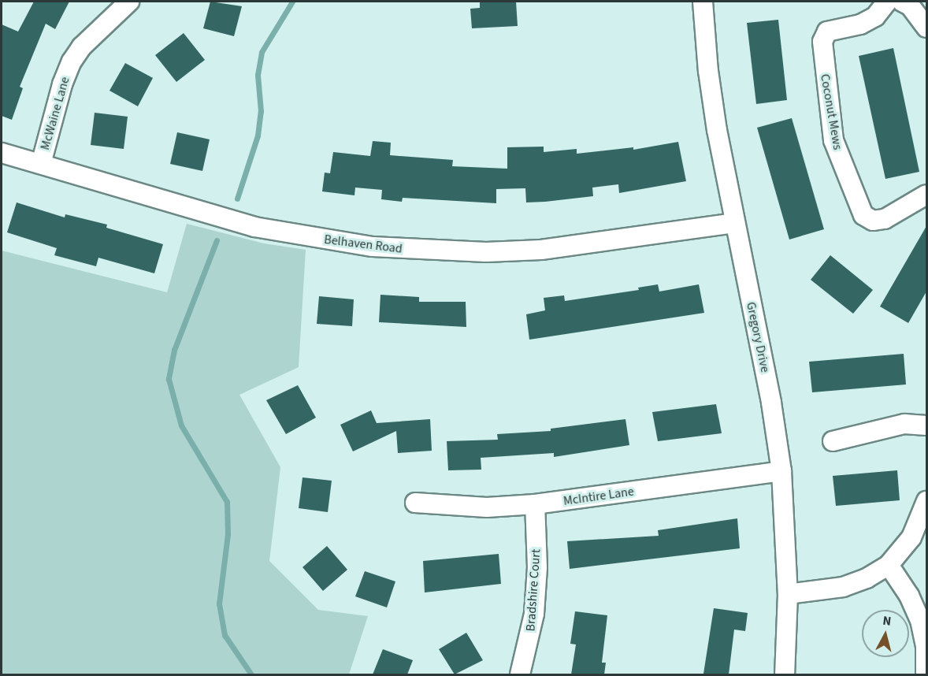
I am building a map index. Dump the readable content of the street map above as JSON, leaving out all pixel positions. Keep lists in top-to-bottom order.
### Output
{
  "streets": {
    "street": [
      "Coconut Mews",
      "McWaine Lane",
      "Belhaven Road",
      "Gregory Drive",
      "McIntire Lane",
      "Bradshire Court"
    ]
  },
  "crossings": [
    ["McWaine Lane", "Belhaven Road"],
    ["Belhaven Road", "Gregory Drive"],
    ["Gregory Drive", "McIntire Lane"],
    ["McIntire Lane", "Bradshire Court"]
  ],
  "north": "top"
}
